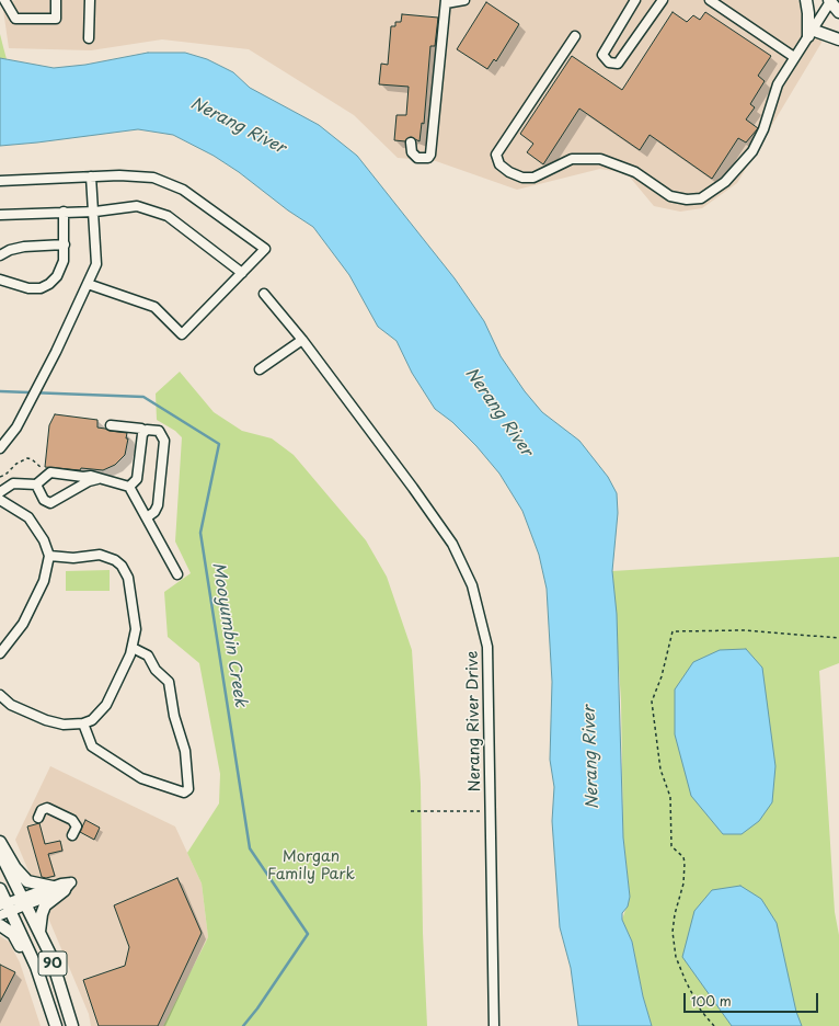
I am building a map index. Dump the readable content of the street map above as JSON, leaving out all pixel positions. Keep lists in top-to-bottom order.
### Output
{
  "streets": {
    "main road": ["90"],
    "street": ["Nerang River Drive"]
  },
  "water": ["Nerang River", "Mooyumbin Creek"],
  "parks": ["Morgan Family Park"],
  "scale_bar": "100 m"
}
